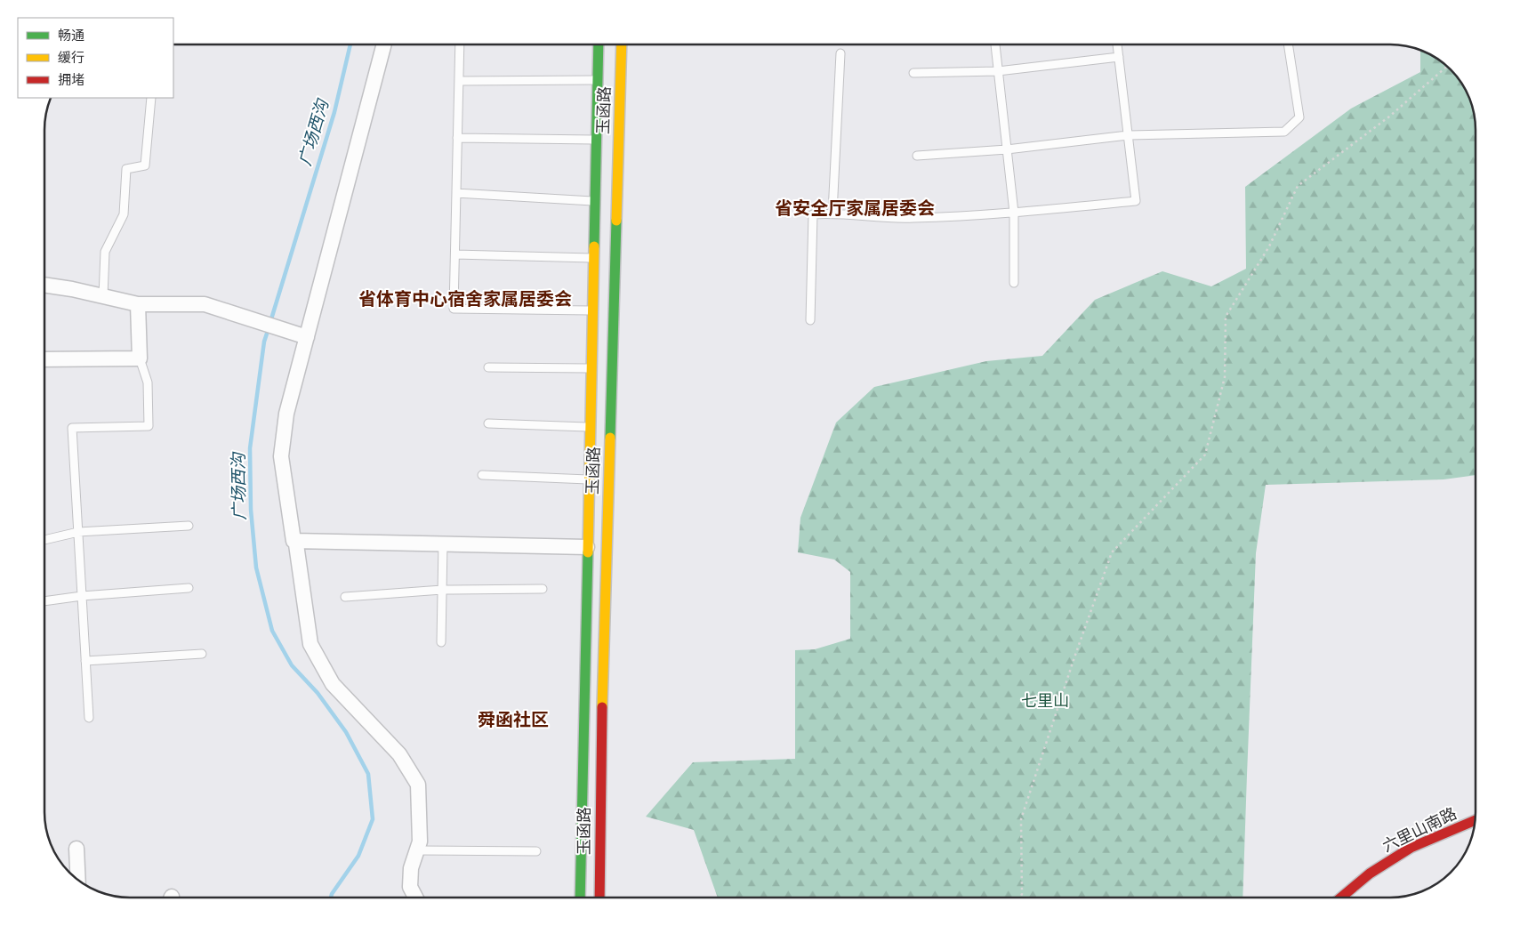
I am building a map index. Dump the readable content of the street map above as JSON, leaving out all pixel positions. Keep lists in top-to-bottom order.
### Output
{
  "streets": {
    "main road": ["玉函路", "六里山南路"]
  },
  "districts": ["省安全厅家属居委会", "省体育中心宿舍家属居委会", "舜函社区"],
  "water": ["广场西沟"],
  "parks": ["七里山"],
  "legend": ["畅通", "缓行", "拥堵"]
}
